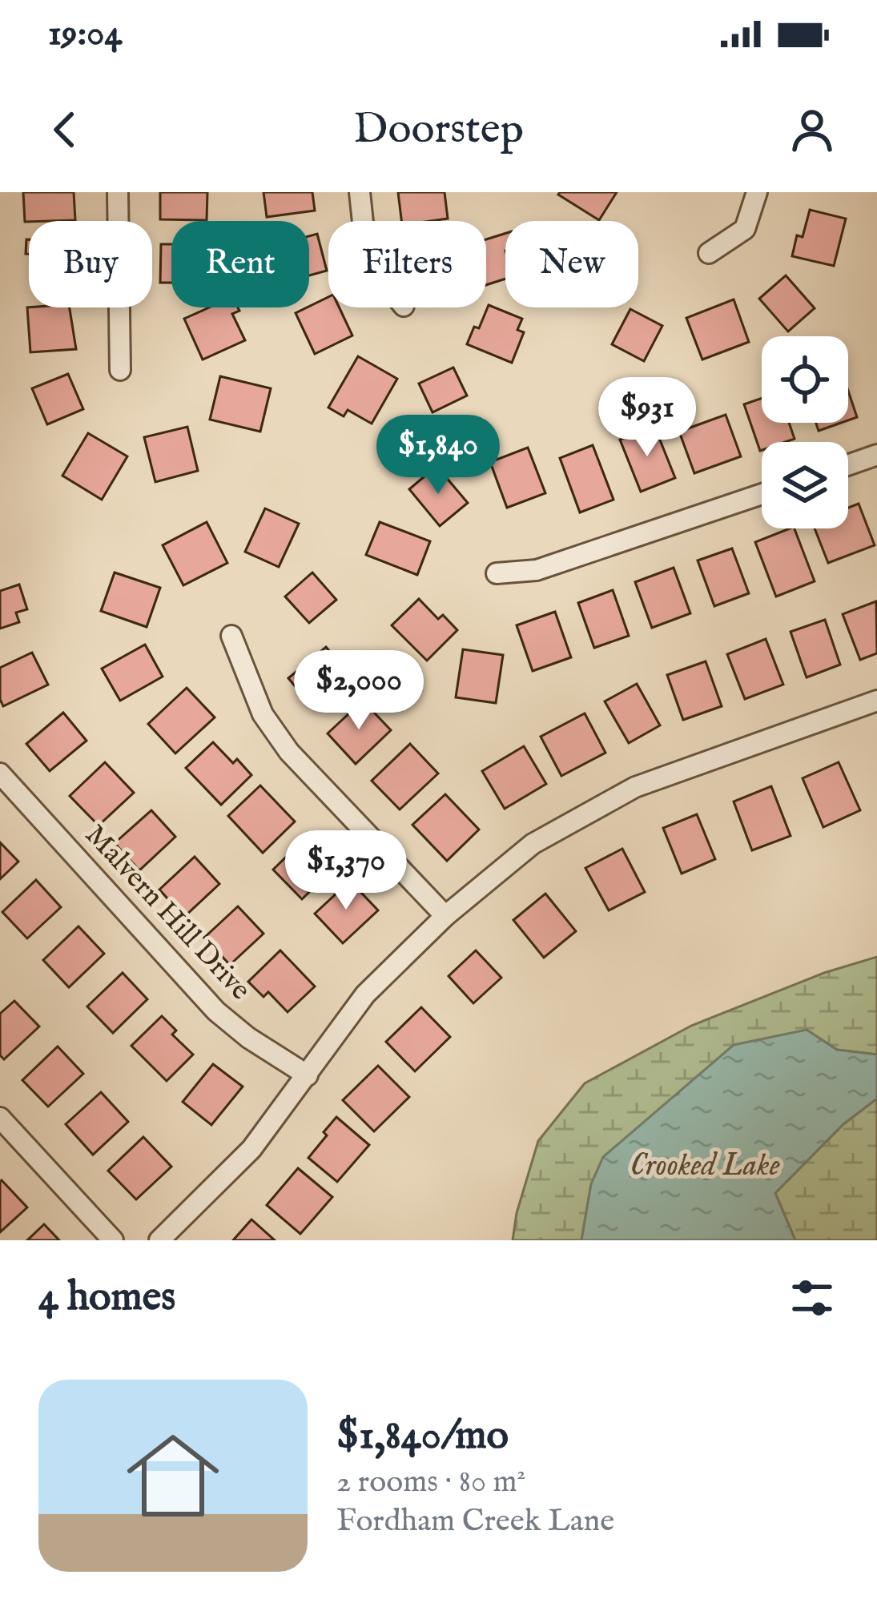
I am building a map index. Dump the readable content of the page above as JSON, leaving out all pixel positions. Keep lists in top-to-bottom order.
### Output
{
  "streets": {
    "street": ["Malvern Hill Drive"]
  },
  "water": ["Crooked Lake"],
  "page": {
    "status": "19:04",
    "header": "Doorstep",
    "chip": [
      "Buy",
      "Rent",
      "Filters",
      "New"
    ],
    "price": [
      "$931",
      "$1,840",
      "$2,000",
      "$1,370"
    ],
    "heading": "4 homes",
    "list": [
      {
        "name": "$1,840/mo",
        "note": "2 rooms · 80 m² · Fordham Creek Lane"
      }
    ]
  }
}
